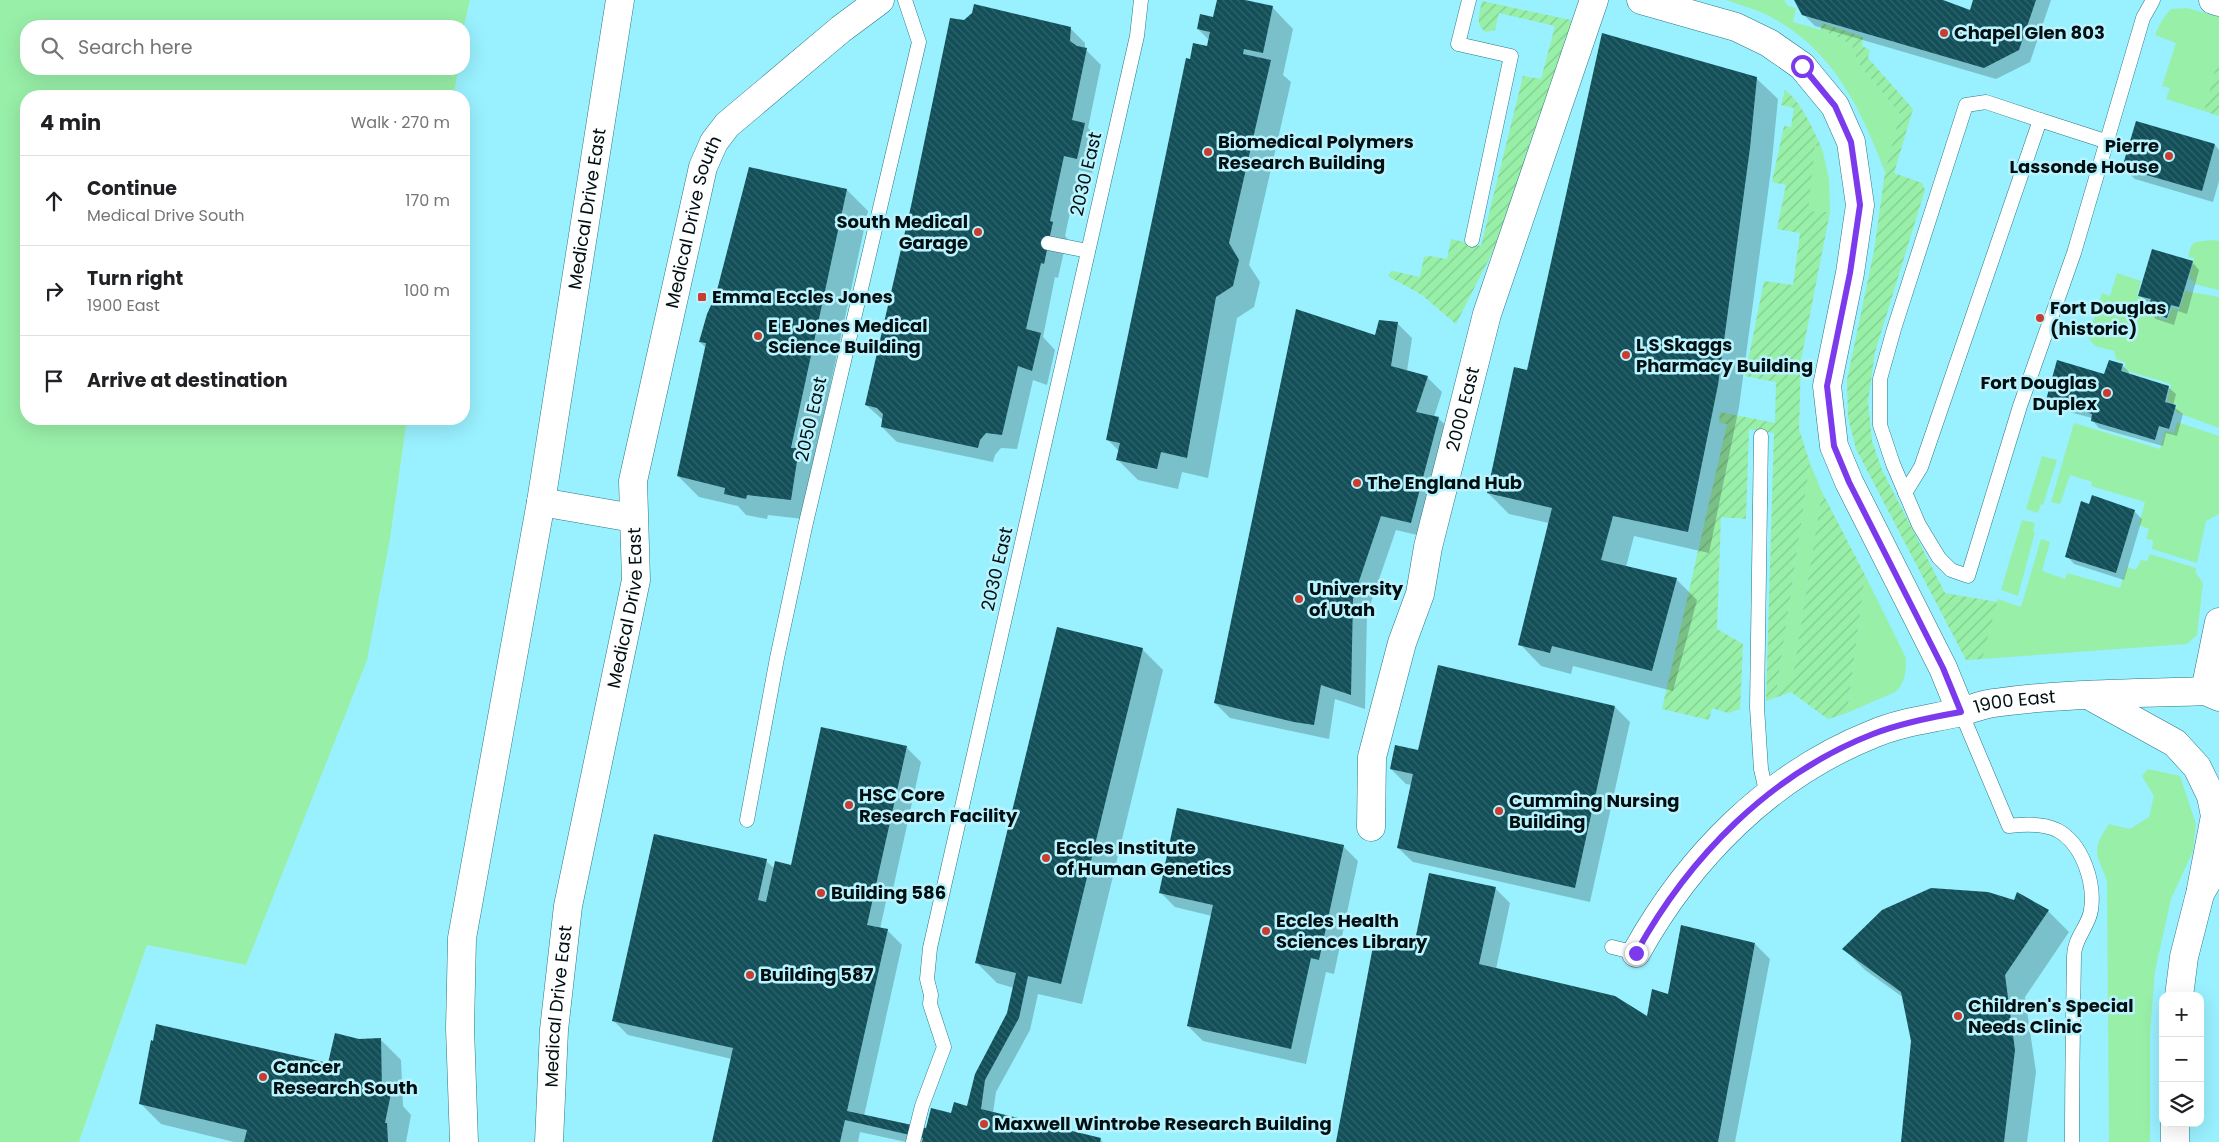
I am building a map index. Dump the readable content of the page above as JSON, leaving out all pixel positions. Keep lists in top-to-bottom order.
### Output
{
  "streets": {
    "street": [
      "Medical Drive East",
      "Medical Drive South",
      "2000 East",
      "1900 East"
    ],
    "lane": ["2030 East", "2050 East"]
  },
  "crossings": [
    ["Medical Drive East", "Medical Drive South"]
  ],
  "places": {
    "other": [
      "Chapel Glen 803",
      "Biomedical Polymers Research Building",
      "Pierre Lassonde House",
      "South Medical Garage",
      "Fort Douglas (historic)",
      "E E Jones Medical Science Building",
      "L S Skaggs Pharmacy Building",
      "Fort Douglas Duplex",
      "The England Hub",
      "University of Utah",
      "HSC Core Research Facility",
      "Cumming Nursing Building",
      "Eccles Institute of Human Genetics",
      "Building 586",
      "Eccles Health Sciences Library",
      "Building 587",
      "Children's Special Needs Clinic",
      "Cancer Research South",
      "Maxwell Wintrobe Research Building"
    ],
    "transit": ["Emma Eccles Jones"]
  },
  "page": {
    "search": "Search here",
    "heading": ["4 min", "Walk · 270 m"],
    "list": [
      ["Continue", "Medical Drive South", "170 m"],
      ["Turn right", "1900 East", "100 m"],
      "Arrive at destination"
    ],
    "map_buttons": ["+", "−"]
  }
}
